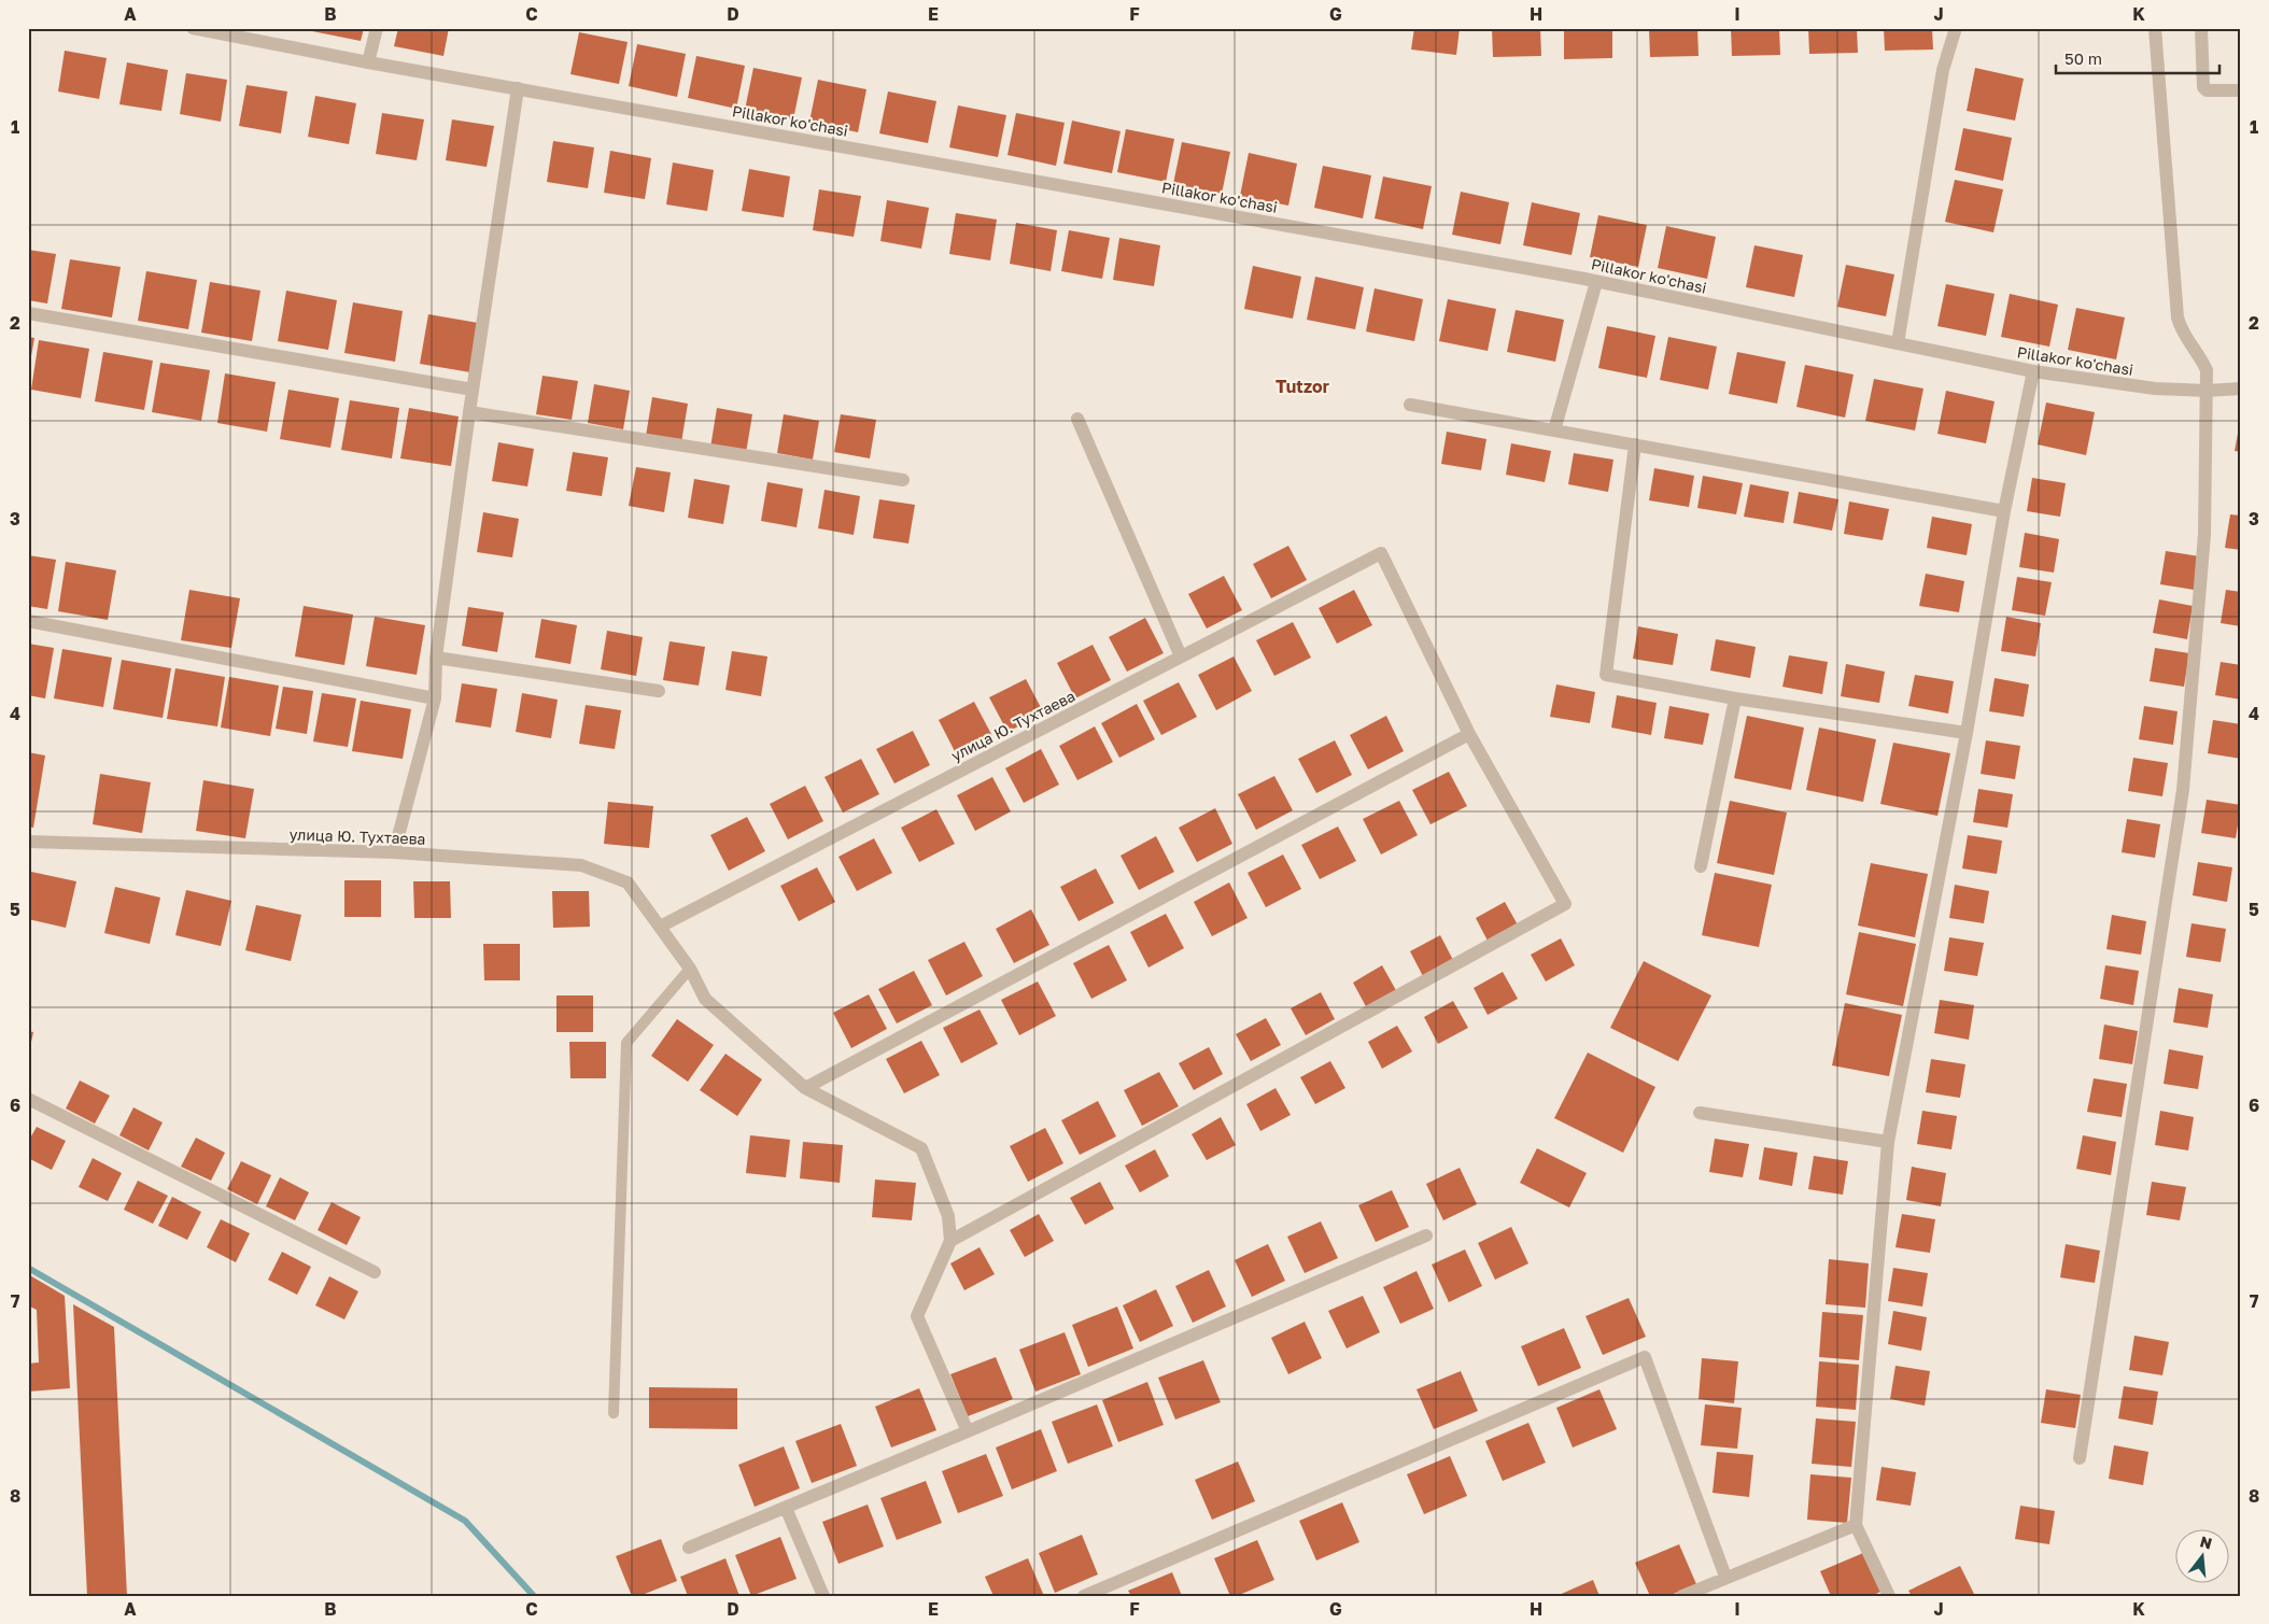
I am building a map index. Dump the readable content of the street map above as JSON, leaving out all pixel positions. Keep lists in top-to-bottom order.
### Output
{
  "streets": {
    "street": ["Pillakor ko'chasi", "улица Ю. Тухтаева"]
  },
  "districts": ["Tutzor"],
  "scale_bar": "50 m",
  "north": "top",
  "grid": {
    "columns": [
      "A",
      "B",
      "C",
      "D",
      "E",
      "F",
      "G",
      "H",
      "I",
      "J",
      "K"
    ],
    "rows": [
      "1",
      "2",
      "3",
      "4",
      "5",
      "6",
      "7",
      "8"
    ]
  }
}
